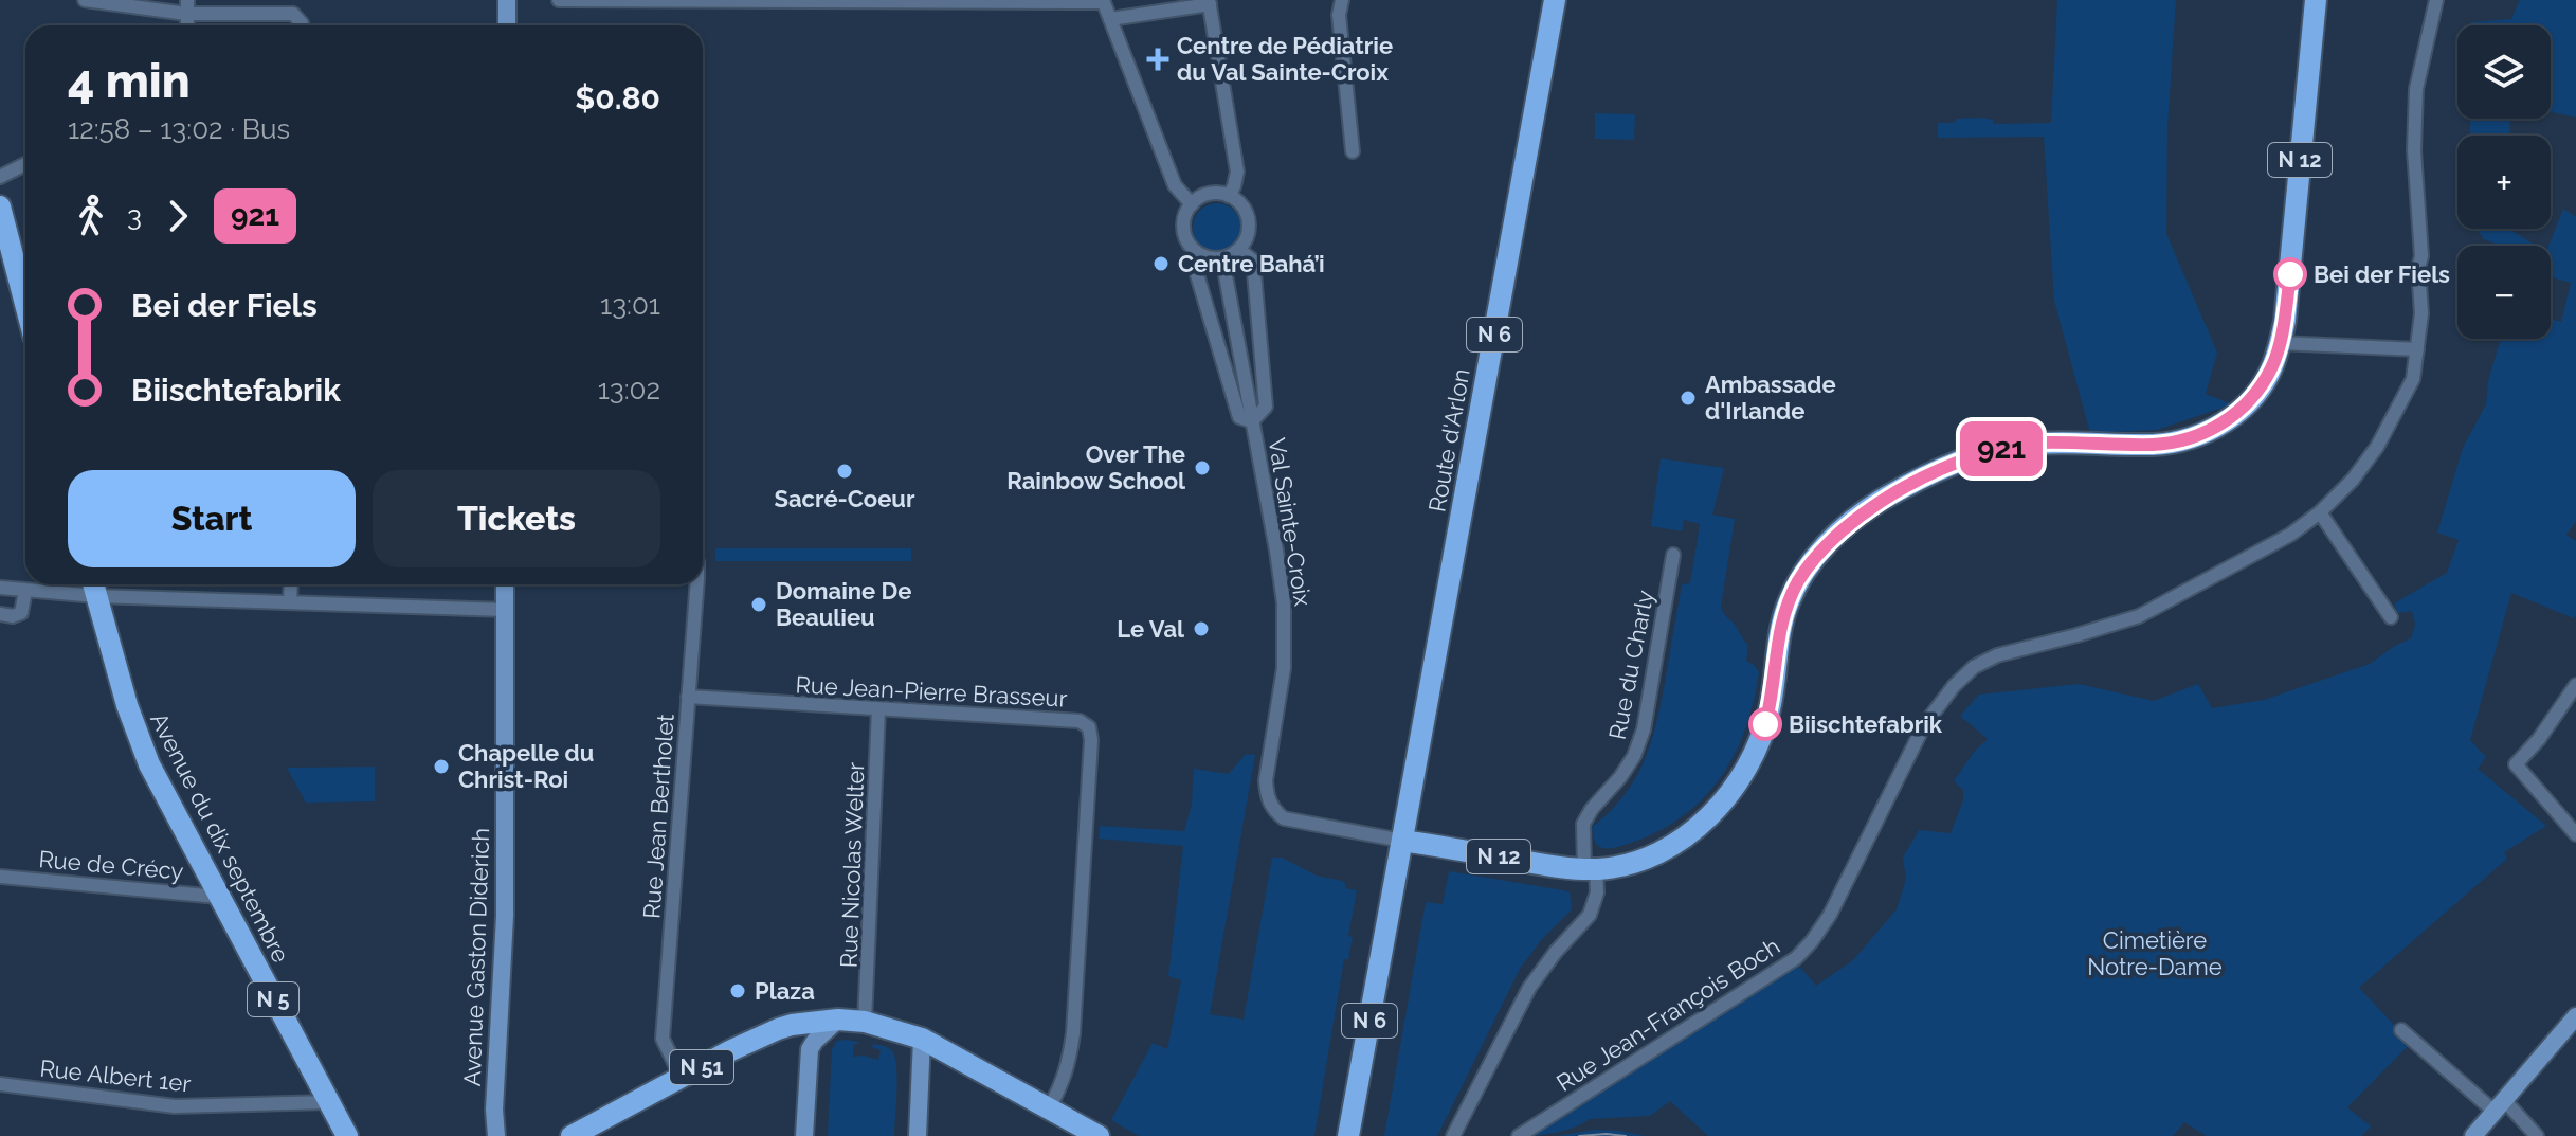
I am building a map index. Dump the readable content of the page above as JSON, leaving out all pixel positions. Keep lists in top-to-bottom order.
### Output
{
  "streets": {
    "main road": [
      "N 12",
      "N 6",
      "Route d'Arlon",
      "Avenue du dix septembre",
      "N 5",
      "N 51"
    ],
    "street": [
      "Val Sainte-Croix",
      "Rue du Charly",
      "Rue Jean-Pierre Brasseur",
      "Rue Jean Bertholet",
      "Rue de Crécy",
      "Rue Nicolas Welter",
      "Avenue Gaston Diderich",
      "Rue Jean-François Boch",
      "Rue Albert 1er"
    ]
  },
  "crossings": [
    ["N 12", "N 6"],
    ["N 12", "Route d'Arlon"],
    ["N 12", "Val Sainte-Croix"],
    ["N 12", "Rue du Charly"],
    ["N 6", "Route d'Arlon"],
    ["N 6", "Val Sainte-Croix"],
    ["Route d'Arlon", "Val Sainte-Croix"],
    ["Rue Jean-Pierre Brasseur", "Rue Jean Bertholet"],
    ["Rue Jean-Pierre Brasseur", "Rue Nicolas Welter"],
    ["Rue Jean-Pierre Brasseur", "N 51"],
    ["Rue Jean Bertholet", "N 51"],
    ["Avenue du dix septembre", "Rue de Crécy"],
    ["Avenue du dix septembre", "Rue Albert 1er"],
    ["Rue Nicolas Welter", "N 51"]
  ],
  "parks": ["Cimetière Notre-Dame"],
  "places": {
    "health": ["Centre de Pédiatrie du Val Sainte-Croix"],
    "other": [
      "Centre Bahá’i",
      "Bei der Fiels",
      "Ambassade d'Irlande",
      "Over The Rainbow School",
      "Sacré-Coeur",
      "Domaine De Beaulieu",
      "Le Val",
      "Biischtefabrik",
      "Chapelle du Christ-Roi",
      "Plaza"
    ]
  },
  "lines": ["bus line 921"],
  "page": {
    "on_map": "921",
    "map_buttons": ["+", "−"],
    "heading": ["4 min", "12:58 – 13:02 · Bus", "$0.80"],
    "legs": ["3", "921"],
    "list": [
      {
        "name": "Bei der Fiels",
        "value": "13:01"
      },
      {
        "name": "Biischtefabrik",
        "value": "13:02"
      }
    ],
    "buttons": ["Start", "Tickets"]
  }
}
